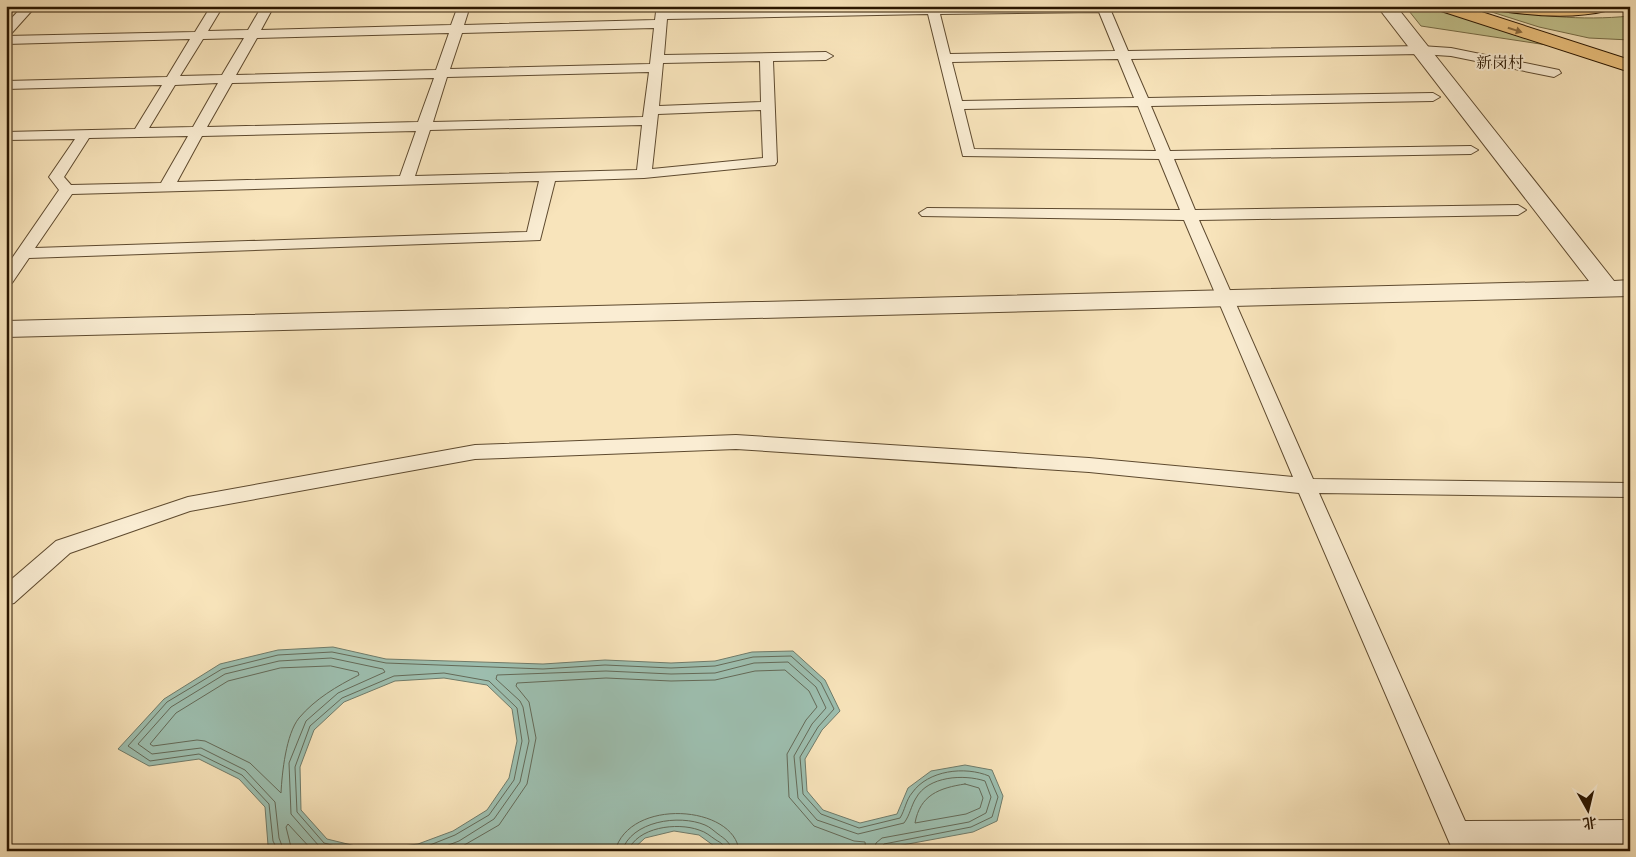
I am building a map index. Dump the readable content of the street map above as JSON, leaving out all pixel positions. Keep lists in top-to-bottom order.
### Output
{
  "districts": ["新岗村"],
  "north": "bottom"
}
